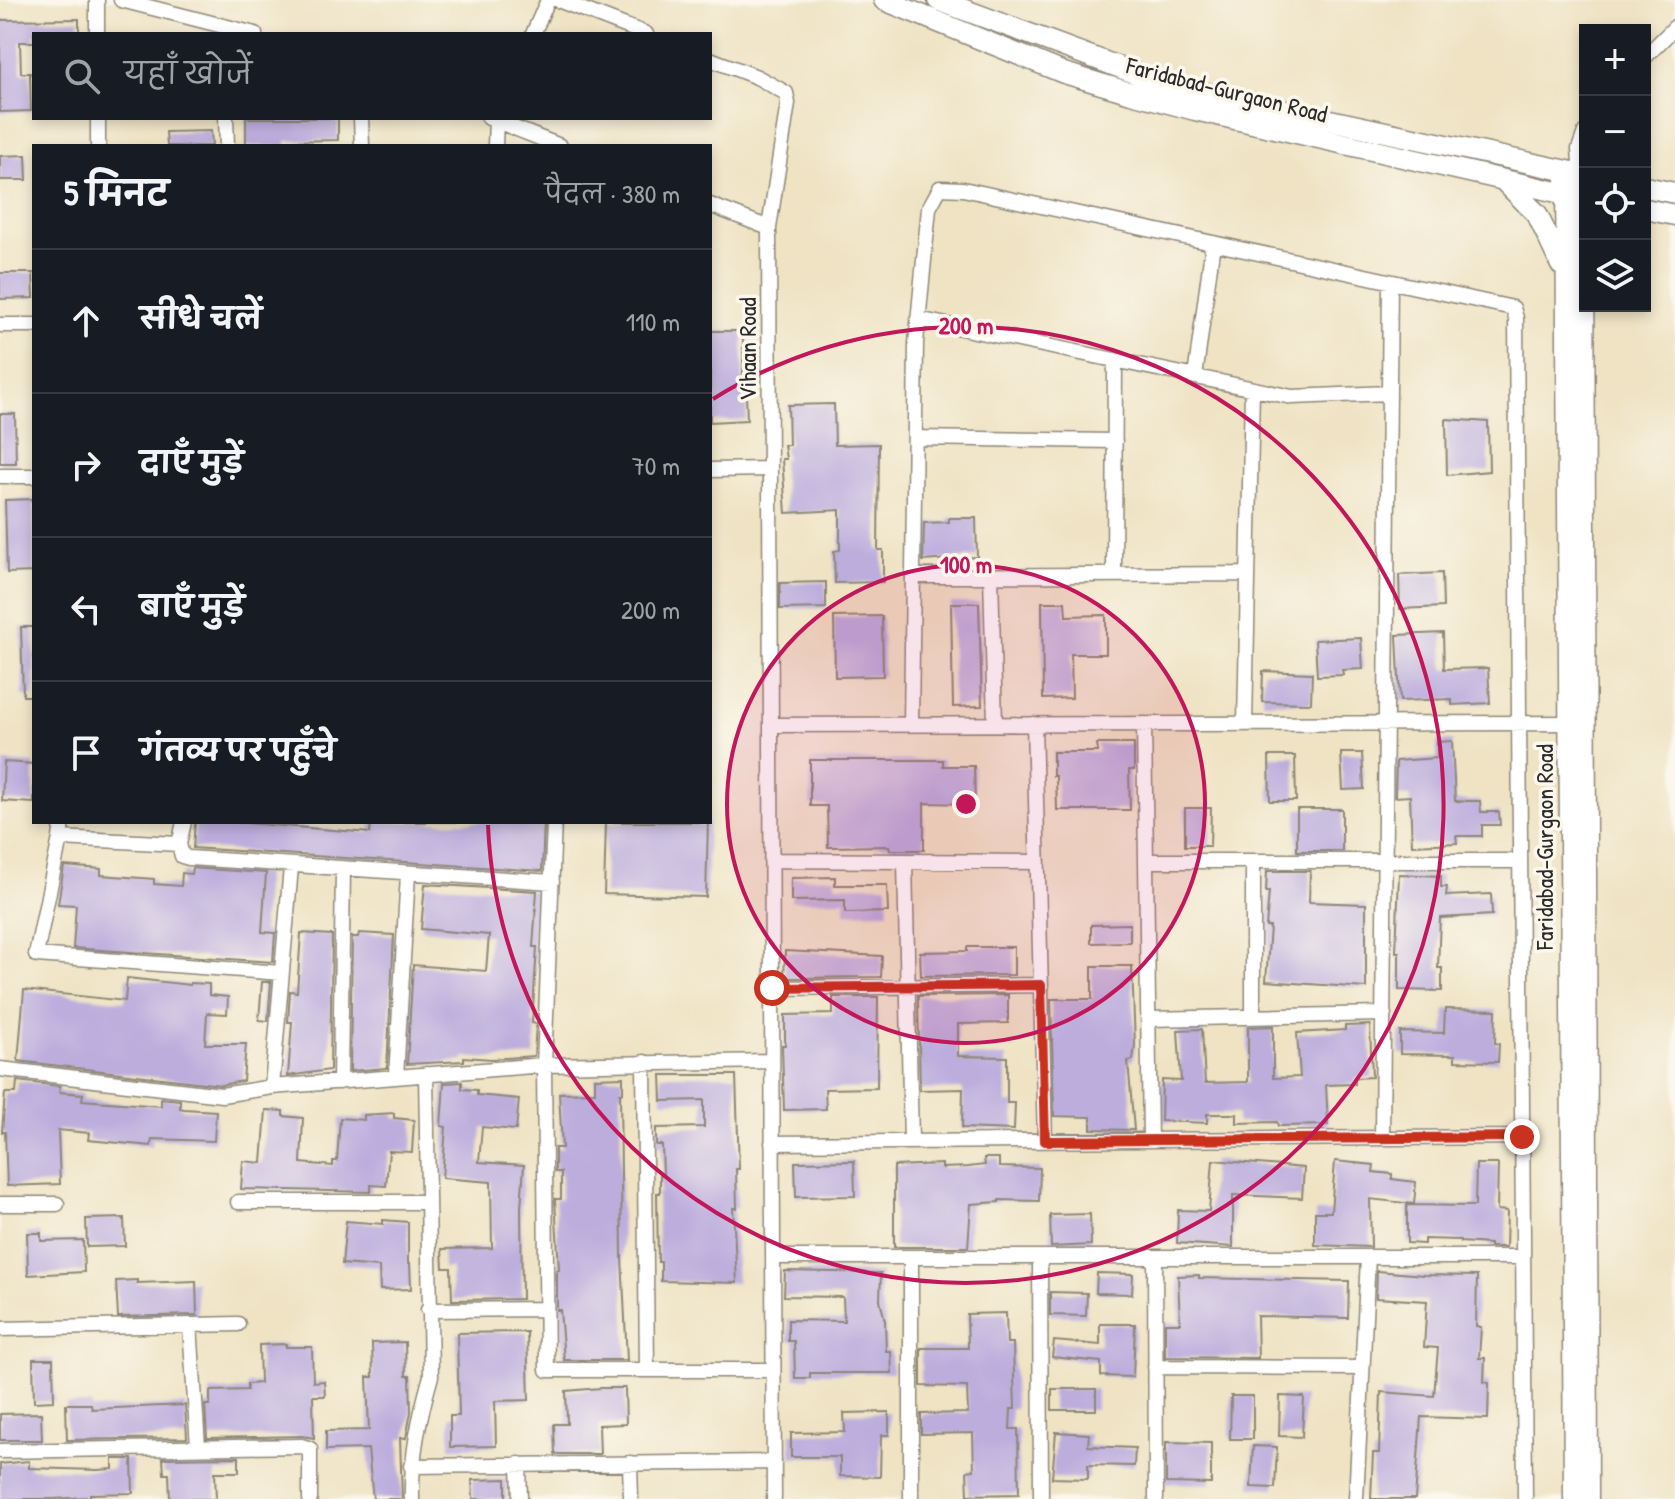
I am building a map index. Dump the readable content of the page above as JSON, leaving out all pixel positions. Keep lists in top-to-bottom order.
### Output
{
  "streets": {
    "main road": ["Faridabad-Gurgaon Road"],
    "street": ["Vihaan Road"]
  },
  "page": {
    "map_buttons": ["+", "−"],
    "search": "यहाँ खोजें",
    "heading": ["5 मिनट", "पैदल · 380 m"],
    "list": [
      ["सीधे चलें", "110 m"],
      ["दाएँ मुड़ें", "70 m"],
      ["बाएँ मुड़ें", "200 m"],
      "गंतव्य पर पहुँचे"
    ]
  },
  "rings": ["200 m", "100 m"]
}
